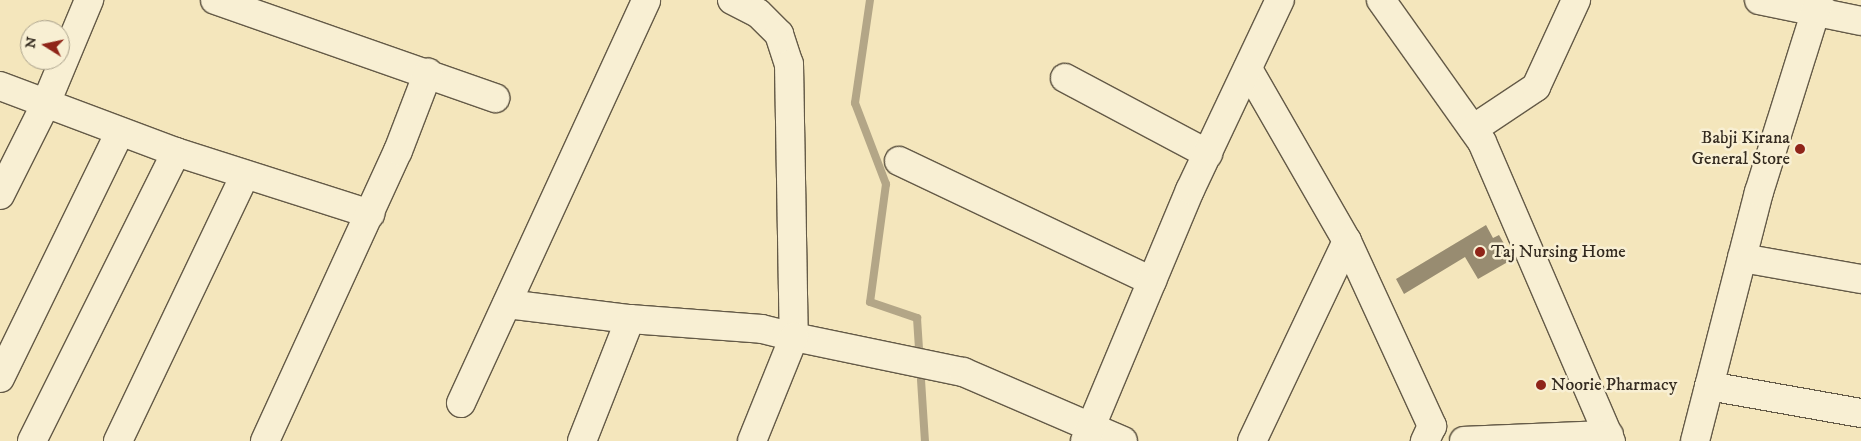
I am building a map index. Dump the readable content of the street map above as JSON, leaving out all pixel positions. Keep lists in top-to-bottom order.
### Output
{
  "places": ["Babji Kirana General Store", "Taj Nursing Home", "Noorie Pharmacy"],
  "north": "left"
}
